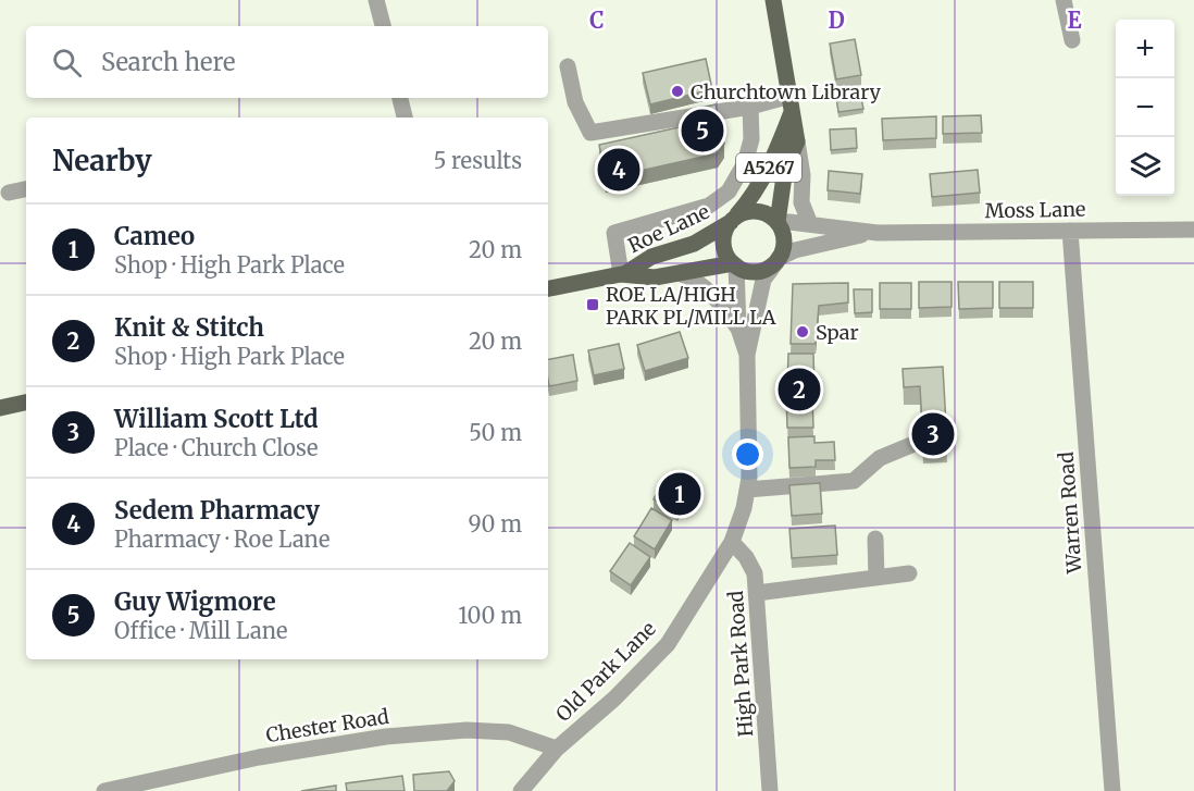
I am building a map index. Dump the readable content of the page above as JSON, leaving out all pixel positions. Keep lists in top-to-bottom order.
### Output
{
  "streets": {
    "main road": ["A5267", "Roe Lane"],
    "street": [
      "Moss Lane",
      "Warren Road",
      "High Park Road",
      "Old Park Lane",
      "Chester Road"
    ]
  },
  "crossings": [
    ["A5267", "Moss Lane"],
    ["A5267", "Roe Lane"],
    ["Moss Lane", "Roe Lane"],
    ["Moss Lane", "Warren Road"],
    ["High Park Road", "Old Park Lane"],
    ["Old Park Lane", "Chester Road"]
  ],
  "places": {
    "other": ["Churchtown Library", "Spar"],
    "transit": ["ROE LA/HIGH PARK PL/MILL LA"]
  },
  "page": {
    "map_buttons": ["+", "−"],
    "search": "Search here",
    "pins": [
      "5",
      "4",
      "2",
      "3",
      "1"
    ],
    "heading": ["Nearby", "5 results"],
    "list": [
      {
        "mark": "1",
        "name": "Cameo",
        "note": "Shop · High Park Place",
        "value": "20 m"
      },
      {
        "mark": "2",
        "name": "Knit & Stitch",
        "note": "Shop · High Park Place",
        "value": "20 m"
      },
      {
        "mark": "3",
        "name": "William Scott Ltd",
        "note": "Place · Church Close",
        "value": "50 m"
      },
      {
        "mark": "4",
        "name": "Sedem Pharmacy",
        "note": "Pharmacy · Roe Lane",
        "value": "90 m"
      },
      {
        "mark": "5",
        "name": "Guy Wigmore",
        "note": "Office · Mill Lane",
        "value": "100 m"
      }
    ]
  },
  "grid": {
    "columns": ["C", "D", "E"]
  }
}
